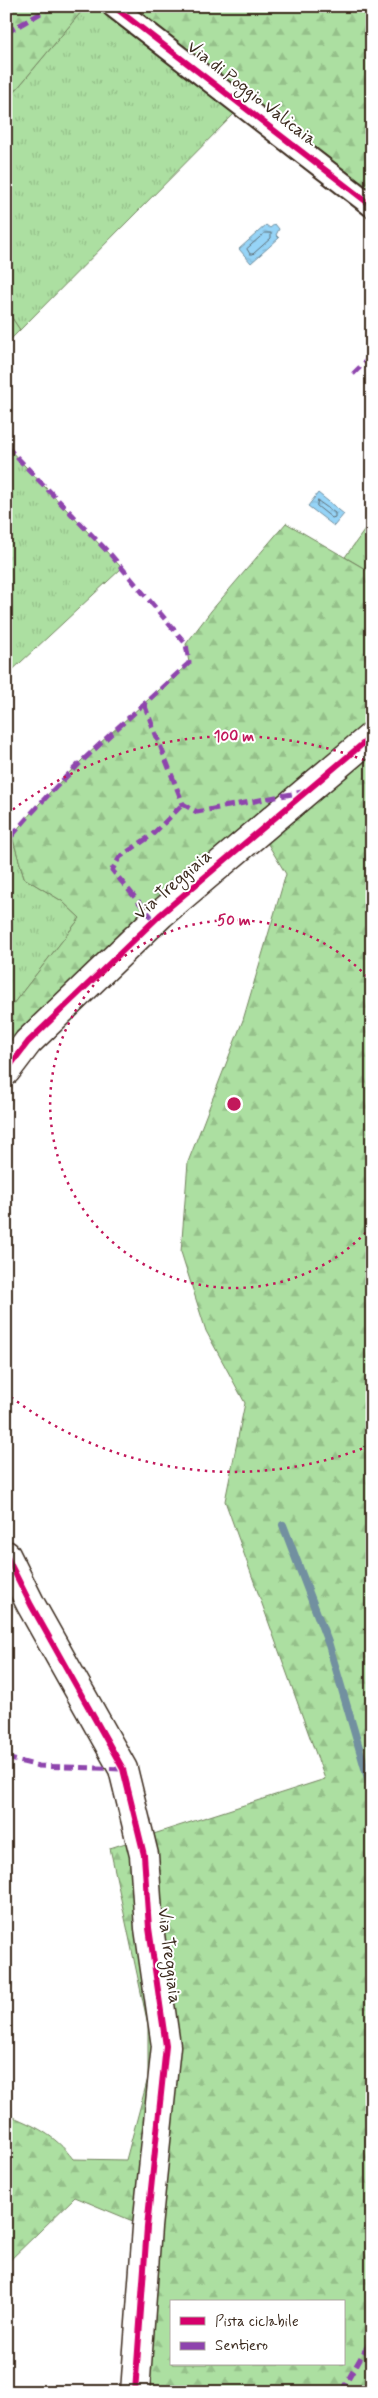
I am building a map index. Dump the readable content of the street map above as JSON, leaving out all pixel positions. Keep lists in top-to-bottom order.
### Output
{
  "streets": {
    "street": ["Via di Poggio Valicaia", "Via Treggiaia"]
  },
  "legend": ["Pista ciclabile", "Sentiero"],
  "rings": ["100 m", "50 m"]
}
